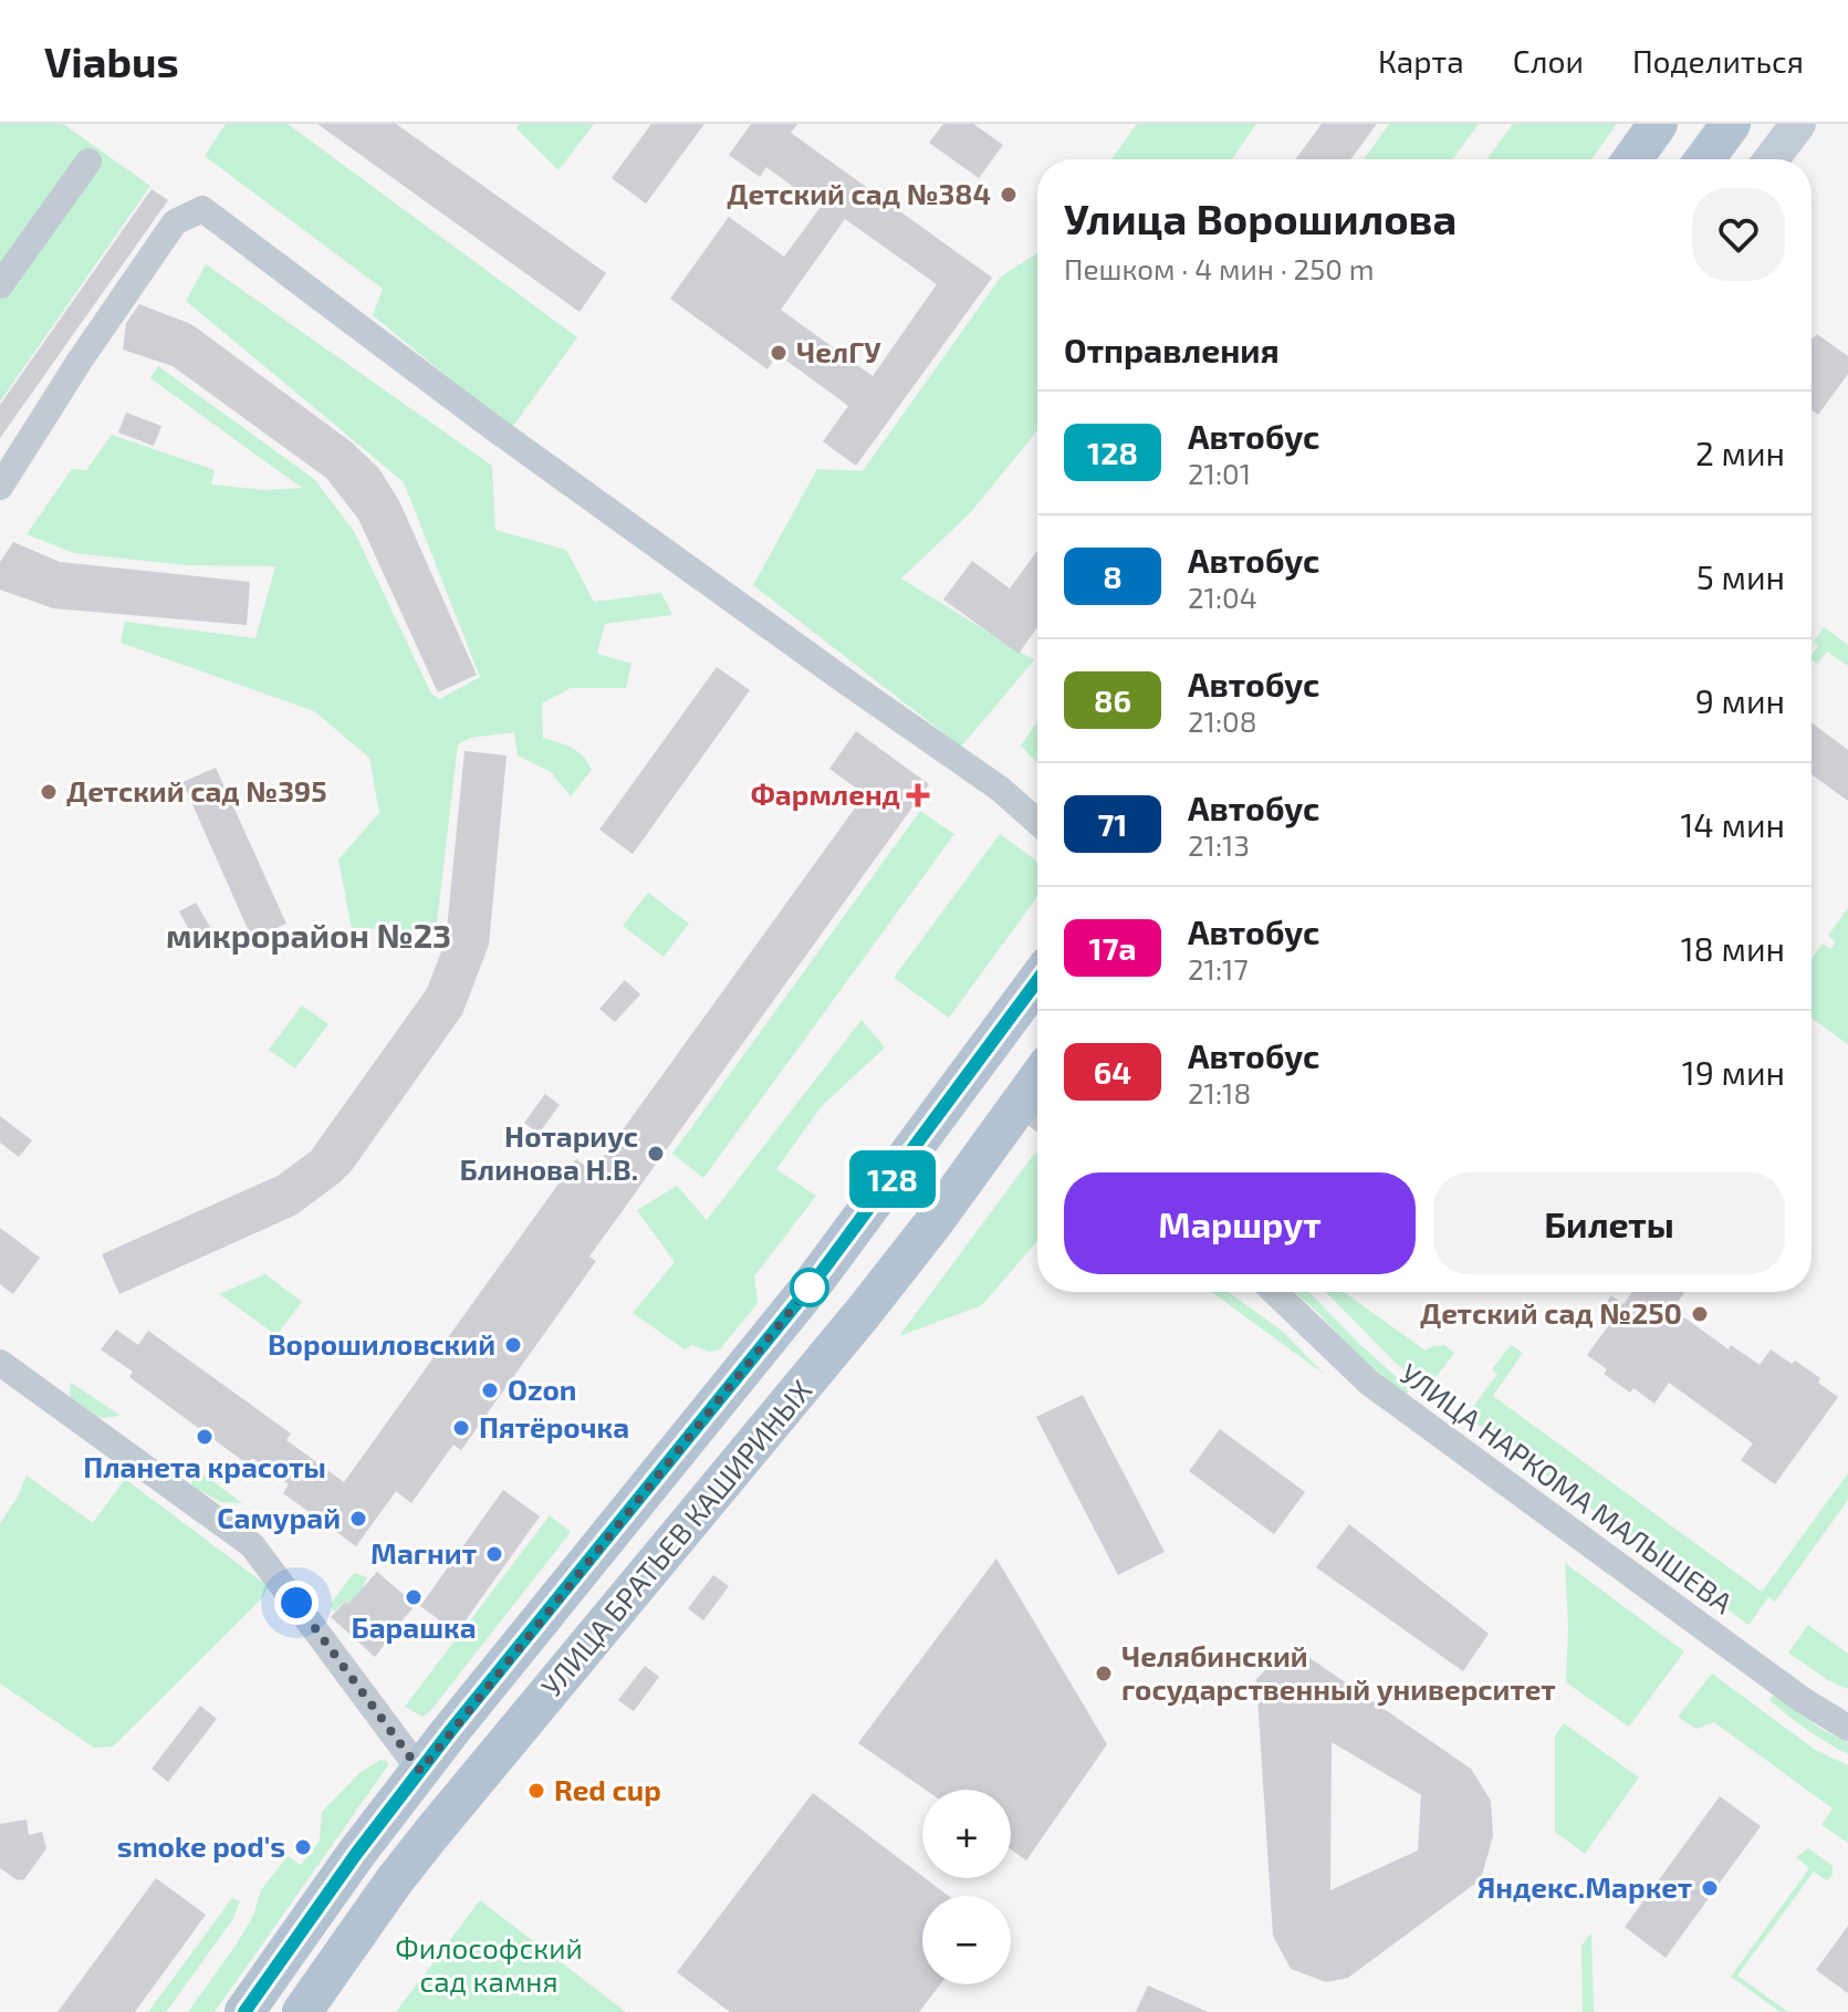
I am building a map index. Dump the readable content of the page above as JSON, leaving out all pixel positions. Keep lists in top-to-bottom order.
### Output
{
  "streets": {
    "main road": ["УЛИЦА БРАТЬЕВ КАШИРИНЫХ"],
    "street": ["УЛИЦА НАРКОМА МАЛЫШЕВА"]
  },
  "districts": ["микрорайон №23"],
  "parks": ["Философский сад камня"],
  "places": {
    "other": [
      "Детский сад №384",
      "ЧелГУ",
      "Детский сад №395",
      "Нотариус Блинова Н.В.",
      "Детский сад №250",
      "Ворошиловский",
      "Ozon",
      "Пятёрочка",
      "Планета красоты",
      "Самурай",
      "Магнит",
      "Барашка",
      "Челябинский государственный университет",
      "Red cup",
      "smoke pod's",
      "Яндекс.Маркет"
    ],
    "health": ["Фармленд"]
  },
  "lines": ["bus line 128"],
  "page": {
    "header": "Viabus",
    "nav": ["Карта", "Слои", "Поделиться"],
    "on_map": "128",
    "heading": [
      ["Улица Ворошилова", "Пешком · 4 мин · 250 m"],
      "Отправления"
    ],
    "list": [
      {
        "mark": "128",
        "name": "Автобус",
        "note": "21:01",
        "value": "2 мин"
      },
      {
        "mark": "8",
        "name": "Автобус",
        "note": "21:04",
        "value": "5 мин"
      },
      {
        "mark": "86",
        "name": "Автобус",
        "note": "21:08",
        "value": "9 мин"
      },
      {
        "mark": "71",
        "name": "Автобус",
        "note": "21:13",
        "value": "14 мин"
      },
      {
        "mark": "17a",
        "name": "Автобус",
        "note": "21:17",
        "value": "18 мин"
      },
      {
        "mark": "64",
        "name": "Автобус",
        "note": "21:18",
        "value": "19 мин"
      }
    ],
    "buttons": ["Маршрут", "Билеты"],
    "map_buttons": ["+", "−"]
  }
}
